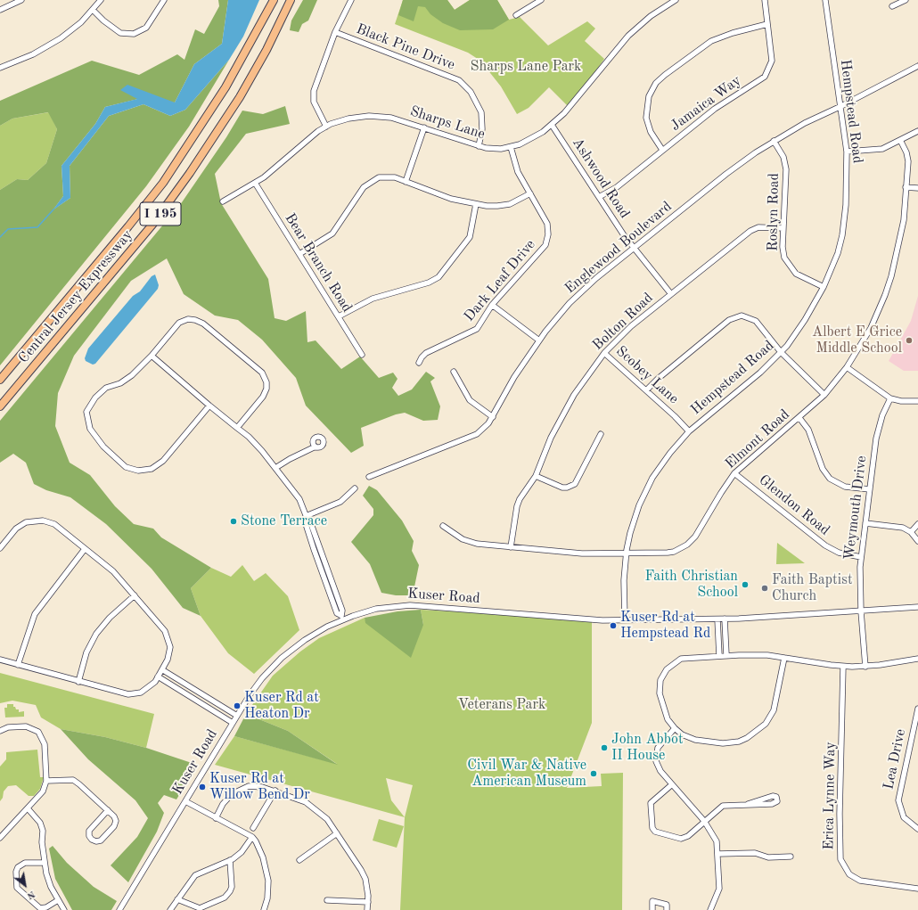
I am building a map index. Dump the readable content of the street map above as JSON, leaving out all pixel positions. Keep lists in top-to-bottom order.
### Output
{
  "streets": {
    "highway": ["I 195", "Central Jersey Expressway"],
    "street": [
      "Black Pine Drive",
      "Jamaica Way",
      "Hempstead Road",
      "Sharps Lane",
      "Ashwood Road",
      "Roslyn Road",
      "Englewood Boulevard",
      "Bear Branch Road",
      "Dark Leaf Drive",
      "Bolton Road",
      "Scobey Lane",
      "Elmont Road",
      "Glendon Road",
      "Weymouth Drive",
      "Kuser Road",
      "Lea Drive",
      "Erica Lynne Way"
    ]
  },
  "crossings": [
    ["Black Pine Drive", "Sharps Lane"],
    ["Jamaica Way", "Ashwood Road"],
    ["Hempstead Road", "Roslyn Road"],
    ["Hempstead Road", "Englewood Boulevard"],
    ["Hempstead Road", "Scobey Lane"],
    ["Hempstead Road", "Elmont Road"],
    ["Hempstead Road", "Kuser Road"],
    ["Sharps Lane", "Ashwood Road"],
    ["Sharps Lane", "Bear Branch Road"],
    ["Sharps Lane", "Dark Leaf Drive"],
    ["Ashwood Road", "Englewood Boulevard"],
    ["Ashwood Road", "Bolton Road"],
    ["Roslyn Road", "Englewood Boulevard"],
    ["Roslyn Road", "Bolton Road"],
    ["Bolton Road", "Scobey Lane"],
    ["Bolton Road", "Elmont Road"],
    ["Elmont Road", "Glendon Road"],
    ["Glendon Road", "Weymouth Drive"],
    ["Weymouth Drive", "Kuser Road"]
  ],
  "parks": ["Sharps Lane Park", "Veterans Park"],
  "places": [
    "Albert E Grice Middle School",
    "Stone Terrace",
    "Faith Christian School",
    "Faith Baptist Church",
    "Kuser Rd at Hempstead Rd",
    "Kuser Rd at Heaton Dr",
    "John Abbot II House",
    "Civil War & Native American Museum",
    "Kuser Rd at Willow Bend Dr"
  ],
  "north": "bottom right"
}
